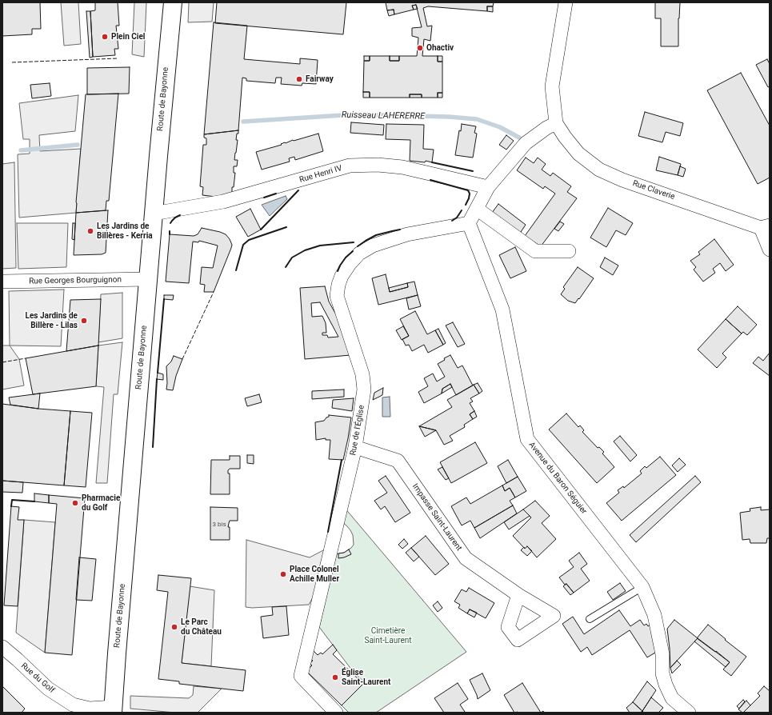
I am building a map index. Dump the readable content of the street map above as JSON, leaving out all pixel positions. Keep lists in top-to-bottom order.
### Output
{
  "streets": {
    "main road": ["Route de Bayonne"],
    "street": [
      "Rue Henri IV",
      "Rue Claverie",
      "Rue Georges Bourguignon",
      "Rue de l'Église",
      "Avenue du Baron Séguier",
      "Impasse Saint-Laurent",
      "Rue du Golf"
    ]
  },
  "crossings": [
    ["Route de Bayonne", "Rue Henri IV"],
    ["Route de Bayonne", "Rue Georges Bourguignon"],
    ["Route de Bayonne", "Rue du Golf"],
    ["Rue de l'Église", "Avenue du Baron Séguier"],
    ["Rue de l'Église", "Impasse Saint-Laurent"]
  ],
  "water": ["Ruisseau LAHERERRE"],
  "parks": ["Cimetière Saint-Laurent"],
  "places": [
    "Plein Ciel",
    "Ohactiv",
    "Fairway",
    "Les Jardins de Billères - Kerria",
    "Les Jardins de Billère - Lilas",
    "Pharmacie du Golf",
    "Place Colonel Achille Muller",
    "Le Parc du Château",
    "Église Saint-Laurent"
  ],
  "house_numbers": ["3 bis"]
}
